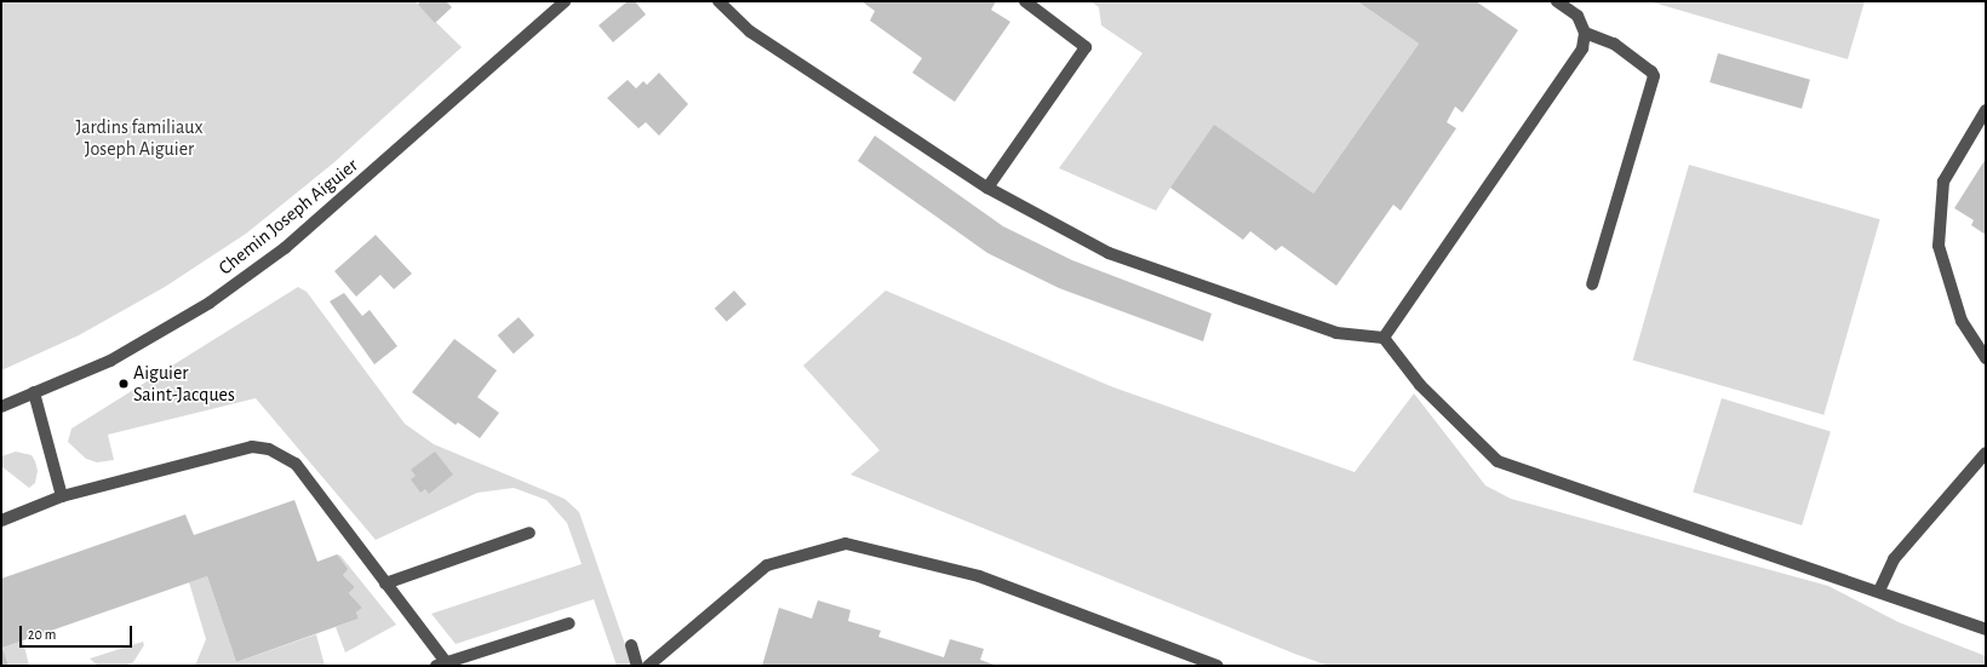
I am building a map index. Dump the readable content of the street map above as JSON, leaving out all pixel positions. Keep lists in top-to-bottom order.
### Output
{
  "streets": {
    "street": ["Chemin Joseph Aiguier"]
  },
  "parks": ["Jardins familiaux Joseph Aiguier"],
  "places": ["Aiguier Saint-Jacques"],
  "scale_bar": "20 m"
}
